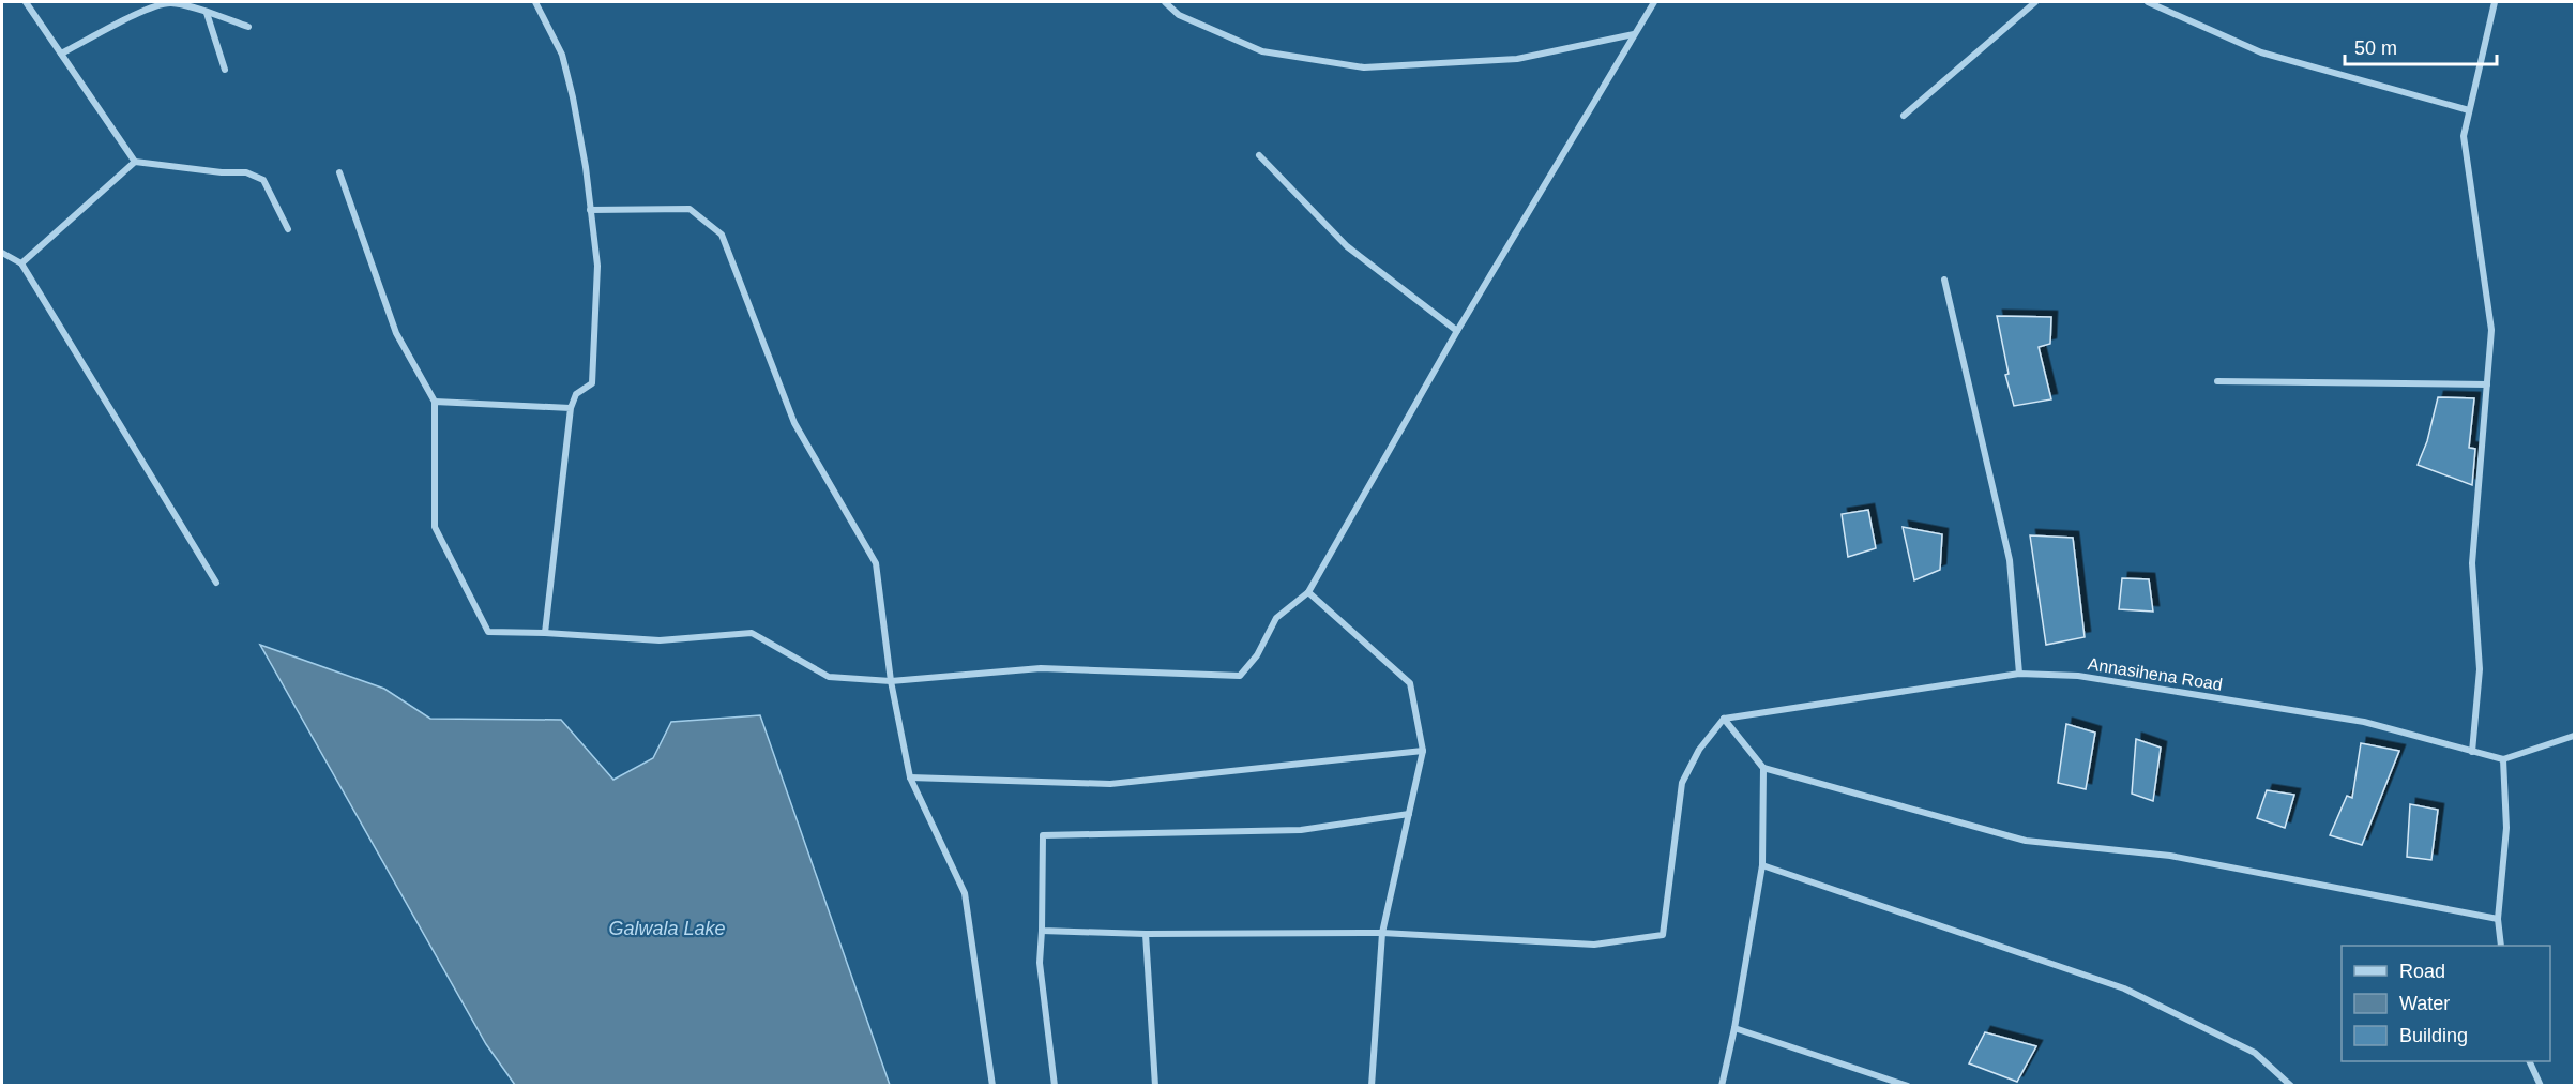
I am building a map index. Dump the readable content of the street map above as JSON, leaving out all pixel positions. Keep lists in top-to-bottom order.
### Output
{
  "streets": {
    "street": ["Annasihena Road"]
  },
  "water": ["Galwala Lake"],
  "legend": ["Road", "Water", "Building"],
  "scale_bar": "50 m"
}
